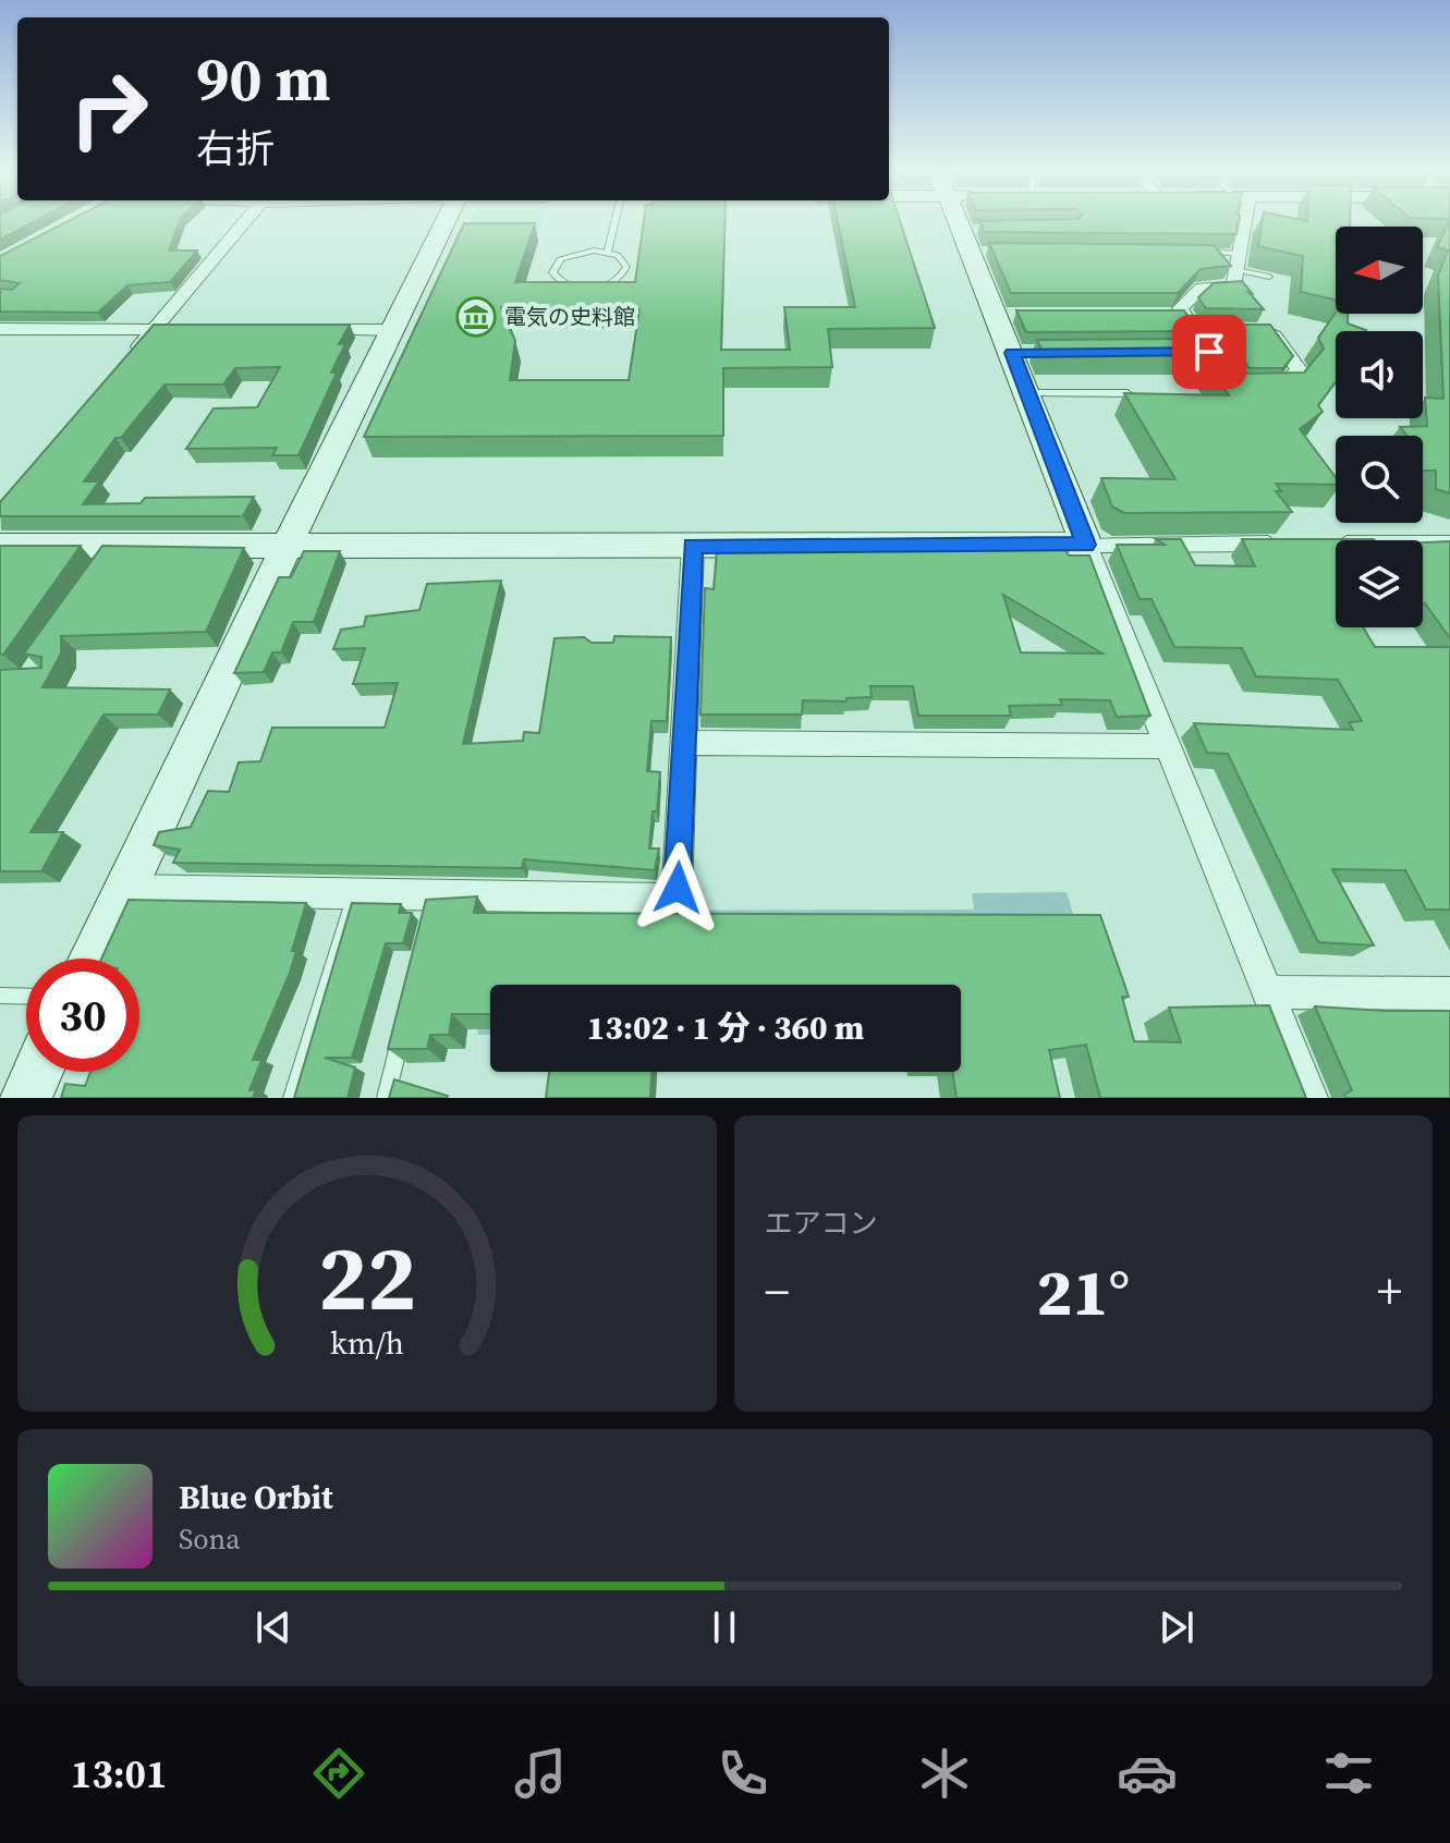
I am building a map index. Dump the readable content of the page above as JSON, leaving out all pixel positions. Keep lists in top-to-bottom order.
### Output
{
  "places": {
    "museum": ["電気の史料館"]
  },
  "north": "left",
  "page": {
    "turn": ["90 m", "右折"],
    "limit": "30",
    "trip": "13:02 · 1 分 · 360 m",
    "tile": "エアコン",
    "heat": ["−", "21°", "+"],
    "song": ["Blue Orbit", "Sona"],
    "tabs": "13:01",
    "gauge": ["22", "km/h"]
  }
}
